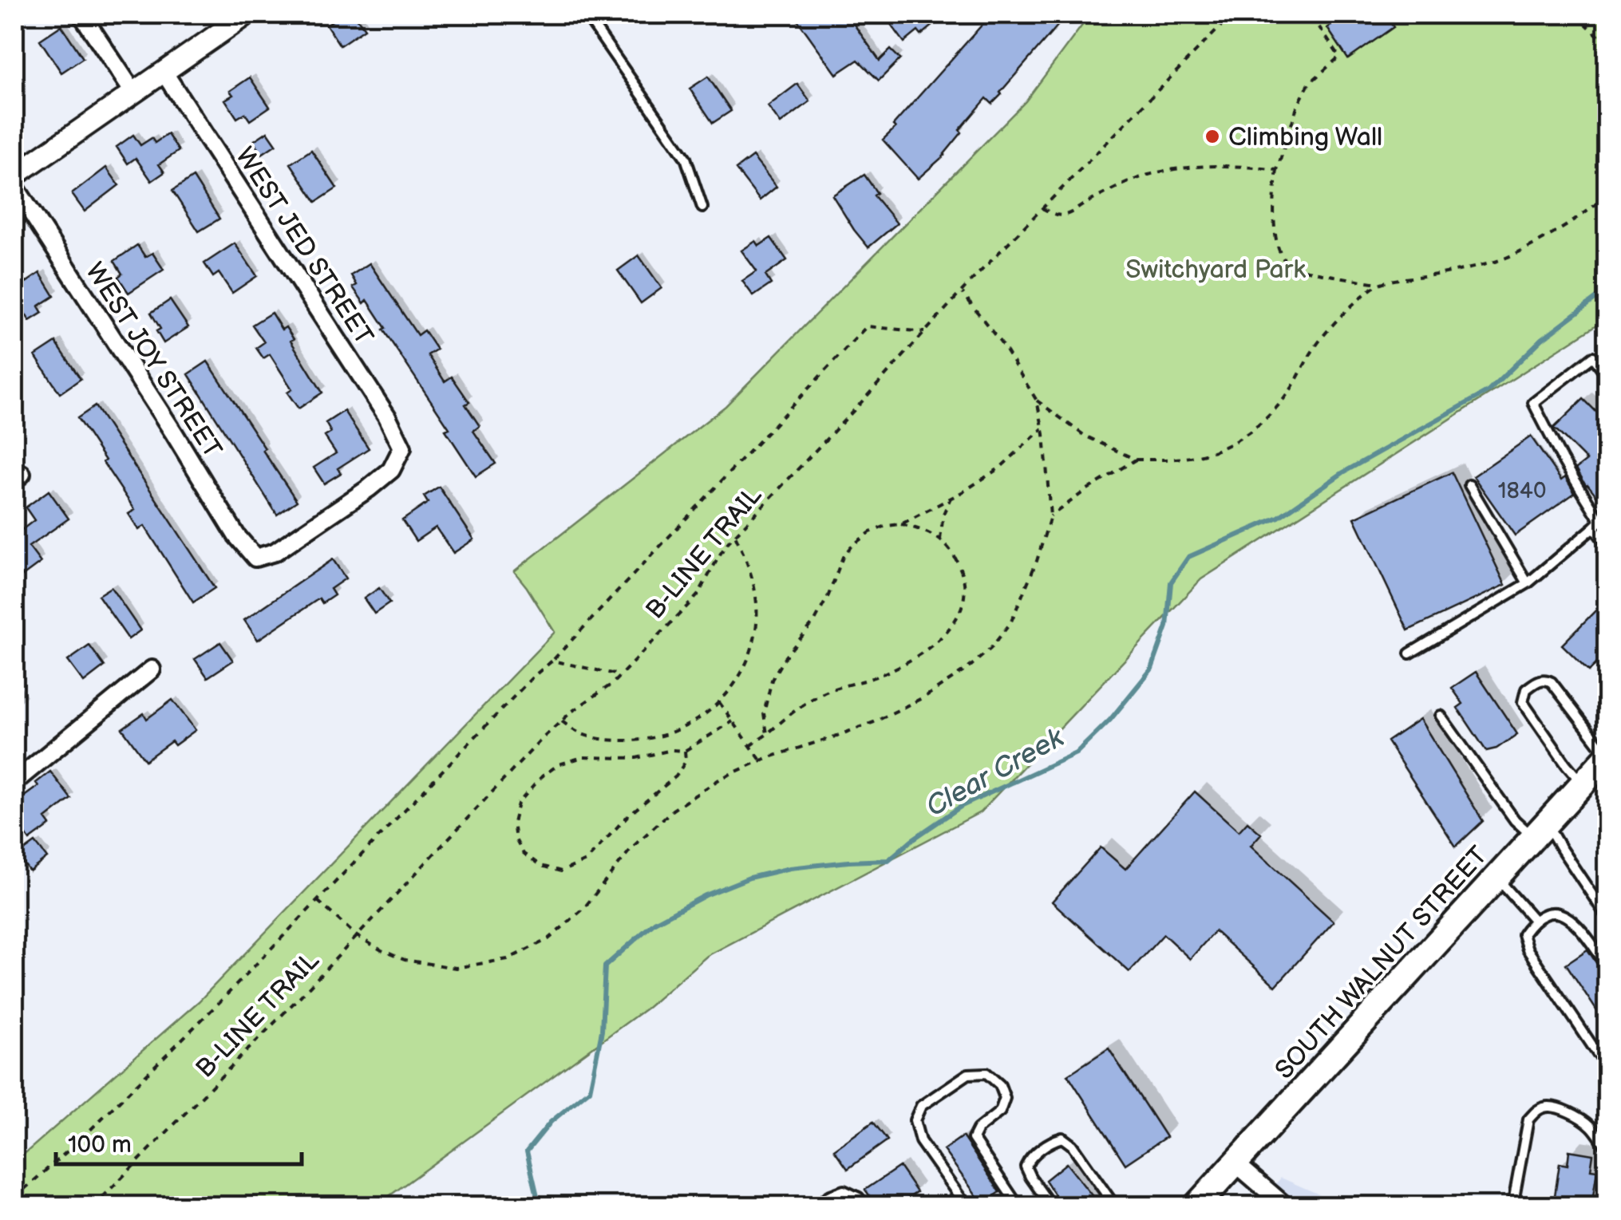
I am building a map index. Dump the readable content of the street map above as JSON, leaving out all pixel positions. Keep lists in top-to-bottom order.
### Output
{
  "streets": {
    "main road": ["SOUTH WALNUT STREET"],
    "street": ["WEST JED STREET", "WEST JOY STREET"],
    "path": ["B-LINE TRAIL"]
  },
  "crossings": [
    ["WEST JED STREET", "WEST JOY STREET"]
  ],
  "water": ["Clear Creek"],
  "parks": ["Switchyard Park"],
  "places": ["Climbing Wall"],
  "house_numbers": ["1840"],
  "scale_bar": "100 m"
}
